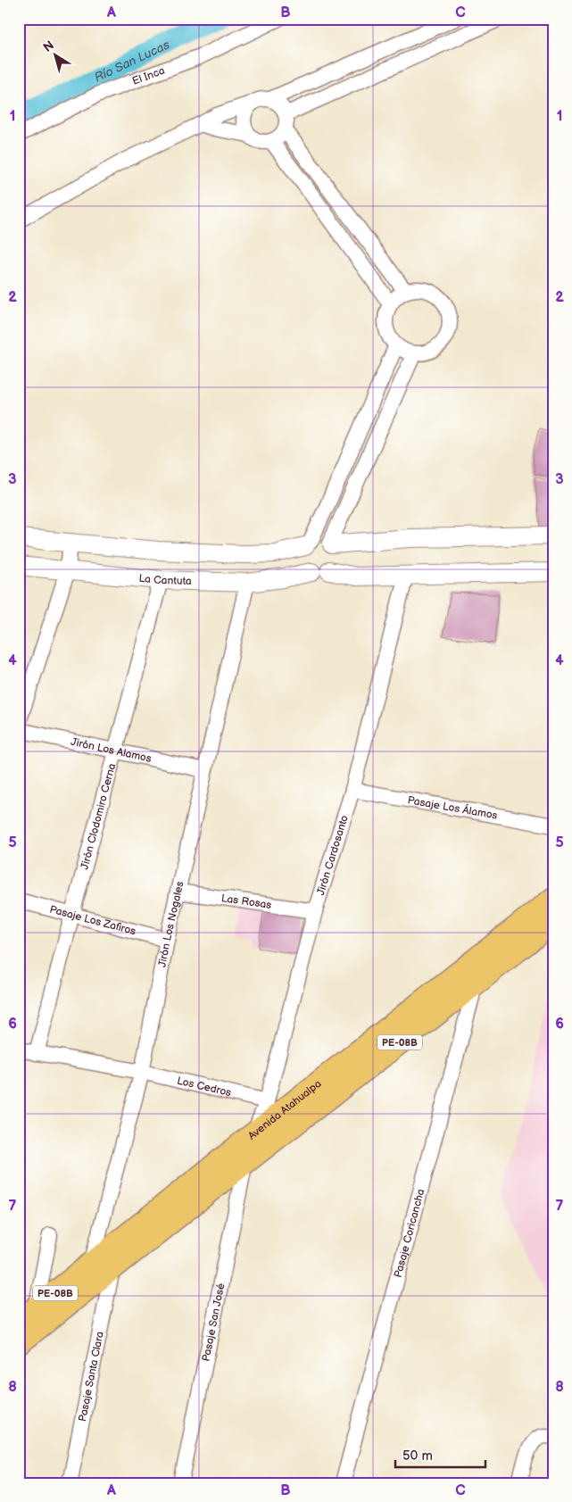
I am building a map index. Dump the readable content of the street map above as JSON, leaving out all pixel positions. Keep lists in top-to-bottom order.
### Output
{
  "streets": {
    "main road": ["PE-08B", "Avenida Atahualpa"],
    "street": [
      "El Inca",
      "La Cantuta",
      "Jirón Los Alamos",
      "Pasaje Los Álamos",
      "Jirón Clodomiro Cerna",
      "Jirón Cardosanto",
      "Las Rosas",
      "Pasaje Los Zafiros",
      "Jirón Los Nogales",
      "Los Cedros",
      "Pasaje Coricancha",
      "Pasaje San José",
      "Pasaje Santa Clara"
    ]
  },
  "crossings": [
    ["La Cantuta", "Jirón Clodomiro Cerna"],
    ["La Cantuta", "Jirón Cardosanto"],
    ["La Cantuta", "Jirón Los Nogales"],
    ["Jirón Los Alamos", "Jirón Clodomiro Cerna"],
    ["Jirón Los Alamos", "Jirón Los Nogales"],
    ["Pasaje Los Álamos", "Jirón Cardosanto"],
    ["Jirón Clodomiro Cerna", "Pasaje Los Zafiros"],
    ["Jirón Clodomiro Cerna", "Los Cedros"],
    ["Jirón Cardosanto", "Las Rosas"],
    ["Jirón Cardosanto", "Los Cedros"],
    ["Jirón Cardosanto", "Avenida Atahualpa"],
    ["Jirón Cardosanto", "Pasaje San José"],
    ["Las Rosas", "Jirón Los Nogales"],
    ["Pasaje Los Zafiros", "Jirón Los Nogales"],
    ["Jirón Los Nogales", "Los Cedros"],
    ["Jirón Los Nogales", "Avenida Atahualpa"],
    ["Avenida Atahualpa", "Pasaje Coricancha"],
    ["Avenida Atahualpa", "Pasaje San José"],
    ["Avenida Atahualpa", "Pasaje Santa Clara"]
  ],
  "water": ["Río San Lucas"],
  "scale_bar": "50 m",
  "north": "top left",
  "grid": {
    "columns": ["A", "B", "C"],
    "rows": [
      "1",
      "2",
      "3",
      "4",
      "5",
      "6",
      "7",
      "8"
    ]
  }
}
